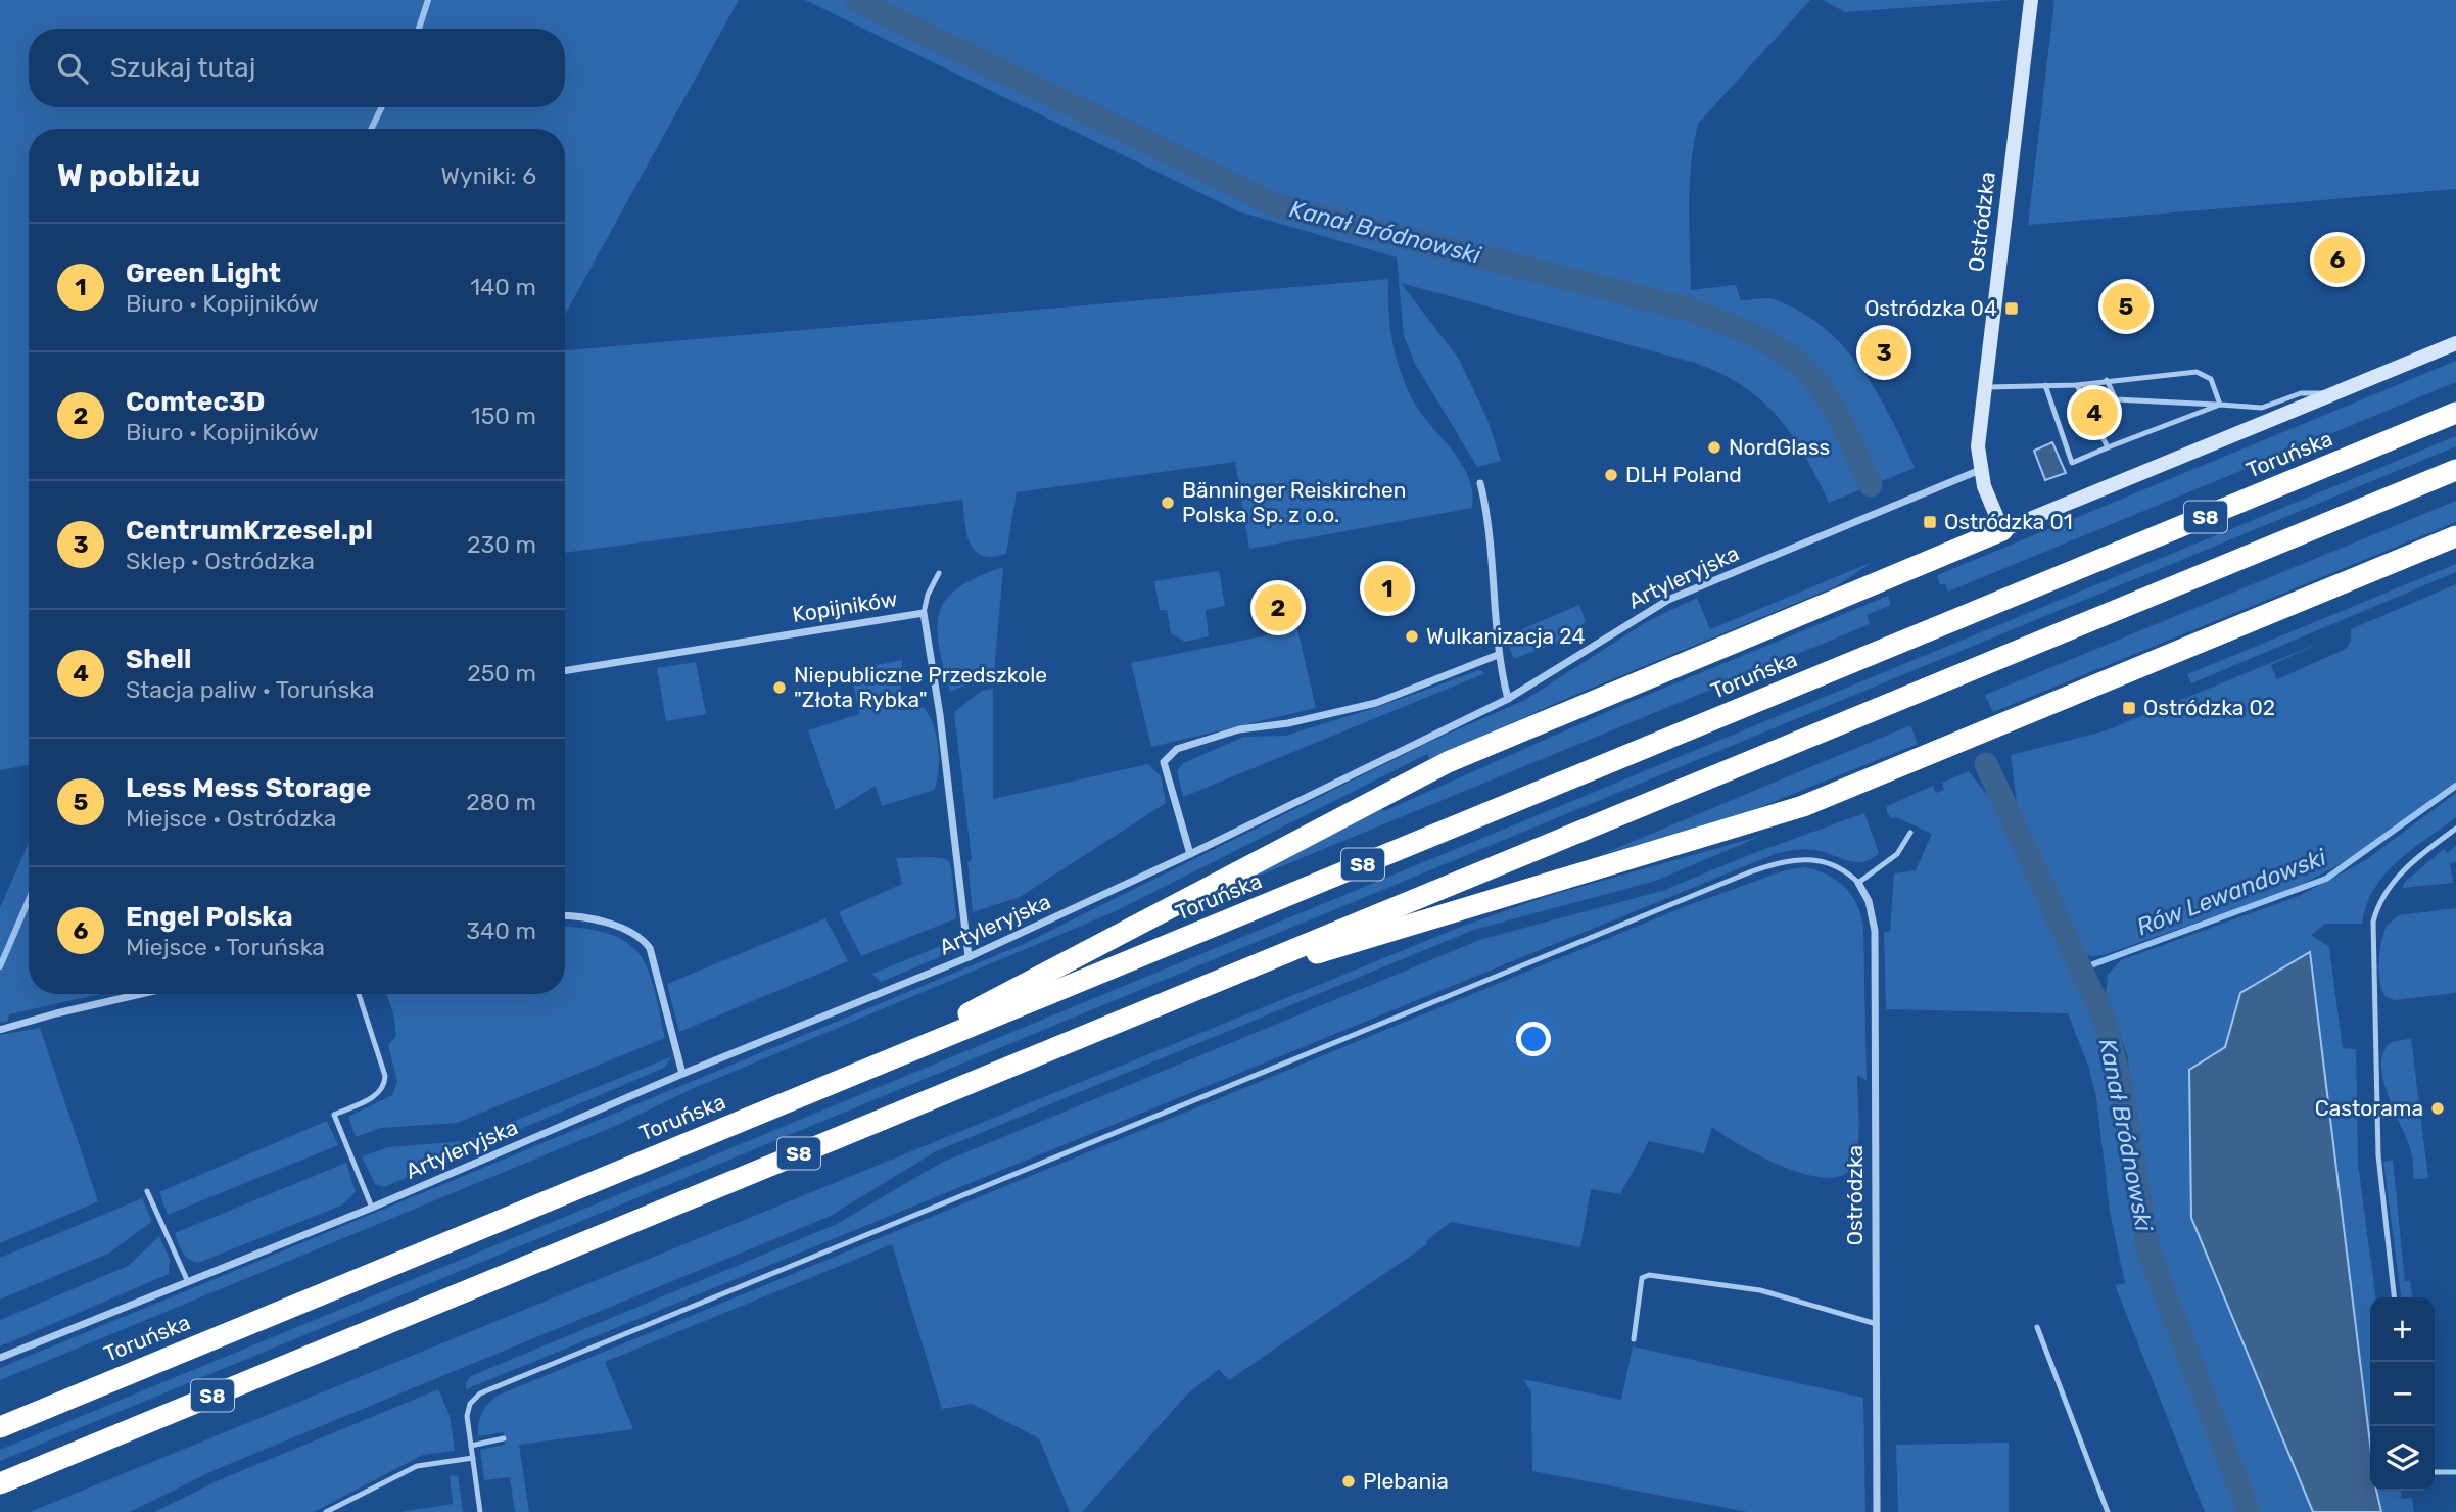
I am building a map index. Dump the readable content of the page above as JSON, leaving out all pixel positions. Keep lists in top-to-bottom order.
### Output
{
  "streets": {
    "highway": ["Toruńska", "S8"],
    "street": ["Ostródzka", "Artyleryjska", "Kopijników"]
  },
  "crossings": [
    ["Ostródzka", "Toruńska"],
    ["Ostródzka", "Artyleryjska"],
    ["Artyleryjska", "Kopijników"]
  ],
  "water": ["Kanał Bródnowski", "Rów Lewandowski"],
  "places": {
    "transit": ["Ostródzka 04", "Ostródzka 01", "Ostródzka 02"],
    "other": [
      "NordGlass",
      "DLH Poland",
      "Bänninger Reiskirchen Polska Sp. z o.o.",
      "Wulkanizacja 24",
      "Niepubliczne Przedszkole \"Złota Rybka\"",
      "Castorama",
      "Plebania"
    ]
  },
  "page": {
    "search": "Szukaj tutaj",
    "heading": ["W pobliżu", "Wyniki: 6"],
    "list": [
      {
        "mark": "1",
        "name": "Green Light",
        "note": "Biuro · Kopijników",
        "value": "140 m"
      },
      {
        "mark": "2",
        "name": "Comtec3D",
        "note": "Biuro · Kopijników",
        "value": "150 m"
      },
      {
        "mark": "3",
        "name": "CentrumKrzesel.pl",
        "note": "Sklep · Ostródzka",
        "value": "230 m"
      },
      {
        "mark": "4",
        "name": "Shell",
        "note": "Stacja paliw · Toruńska",
        "value": "250 m"
      },
      {
        "mark": "5",
        "name": "Less Mess Storage",
        "note": "Miejsce · Ostródzka",
        "value": "280 m"
      },
      {
        "mark": "6",
        "name": "Engel Polska",
        "note": "Miejsce · Toruńska",
        "value": "340 m"
      }
    ],
    "pins": [
      "6",
      "5",
      "3",
      "4",
      "1",
      "2"
    ],
    "map_buttons": ["+", "−"]
  }
}
